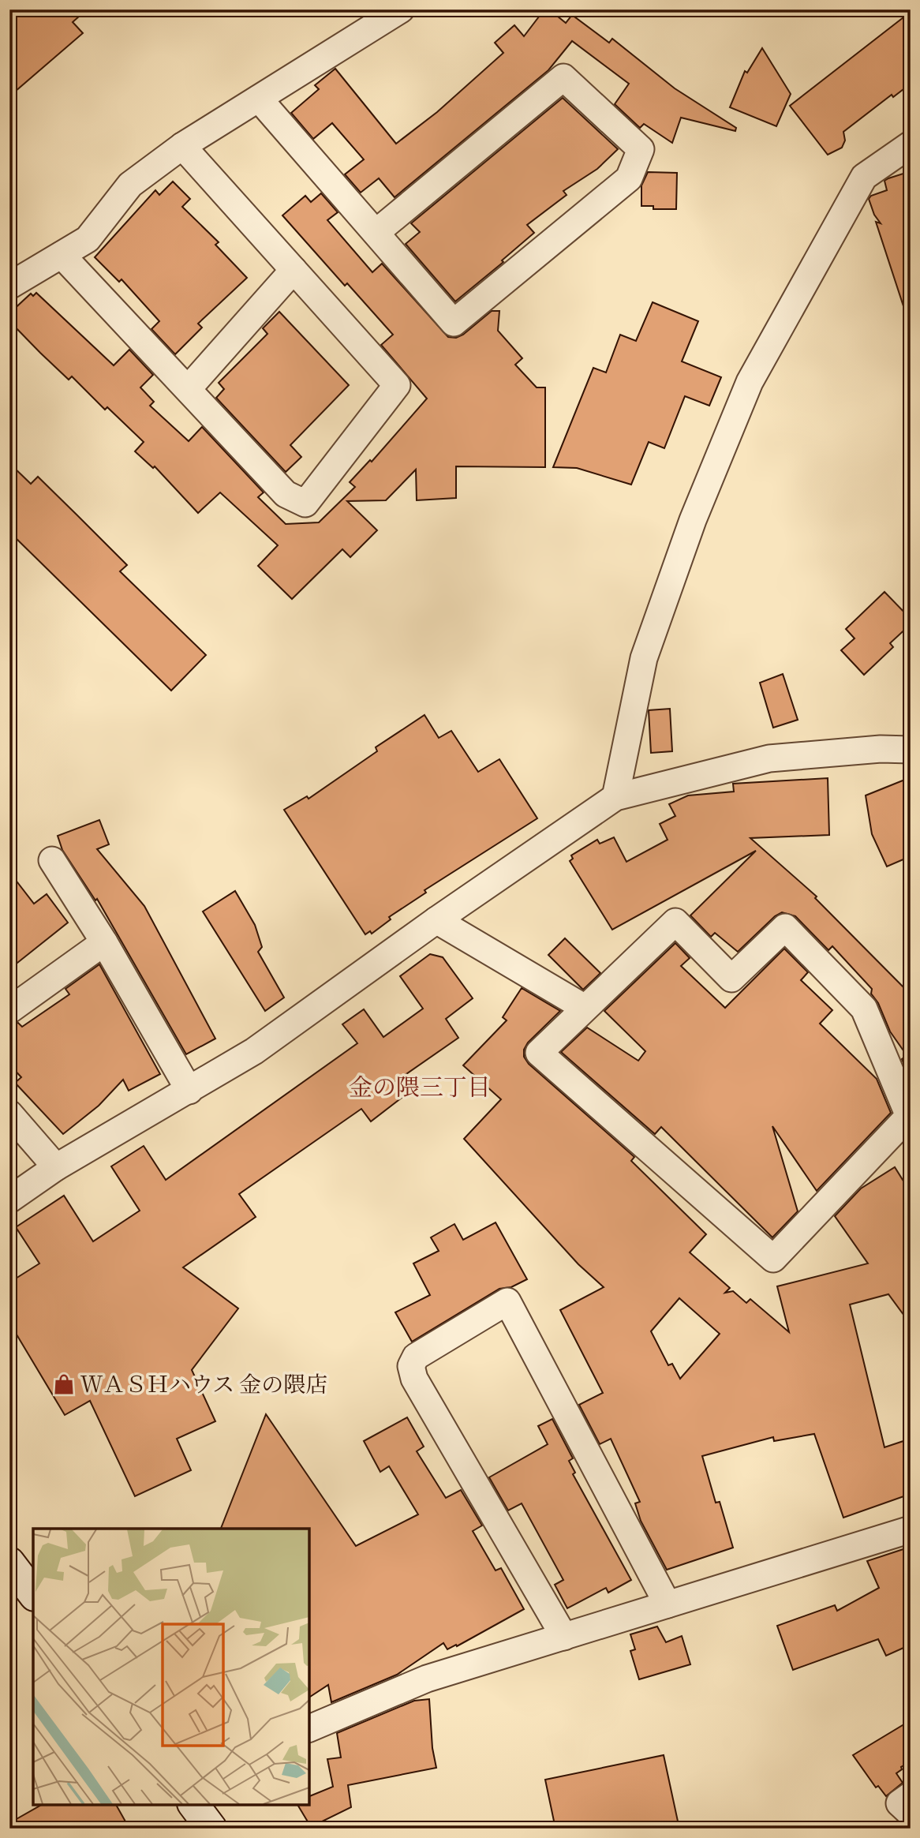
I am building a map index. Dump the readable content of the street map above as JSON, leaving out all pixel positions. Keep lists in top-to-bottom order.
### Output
{
  "districts": ["金の隈三丁目"],
  "places": {
    "shop": ["ＷＡＳＨハウス 金の隈店"]
  }
}
